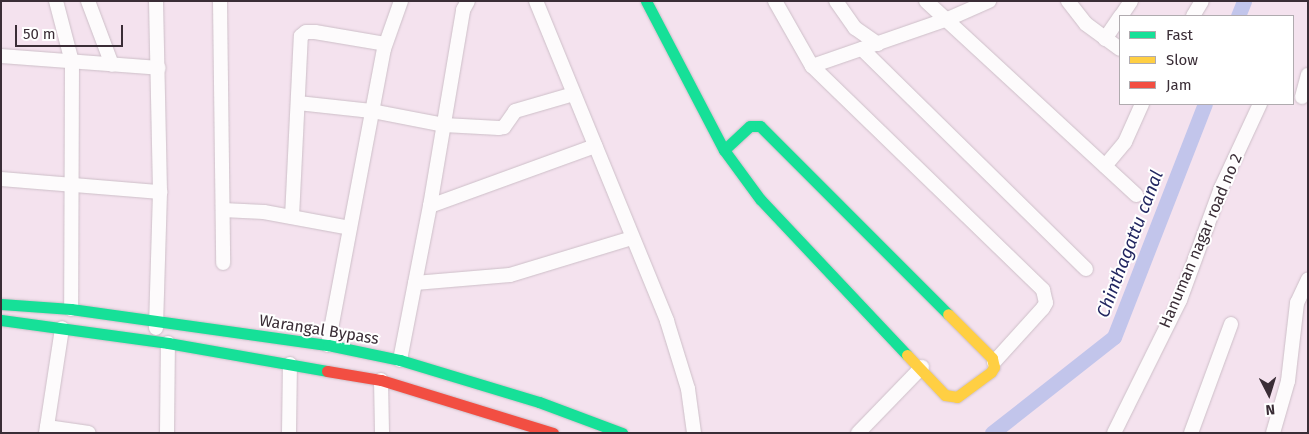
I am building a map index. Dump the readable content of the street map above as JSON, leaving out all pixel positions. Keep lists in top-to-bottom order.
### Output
{
  "streets": {
    "main road": ["Warangal Bypass"],
    "street": ["Hanuman nagar road no 2"]
  },
  "water": ["Chinthagattu canal"],
  "legend": ["Fast", "Slow", "Jam"],
  "scale_bar": "50 m",
  "north": "bottom"
}
